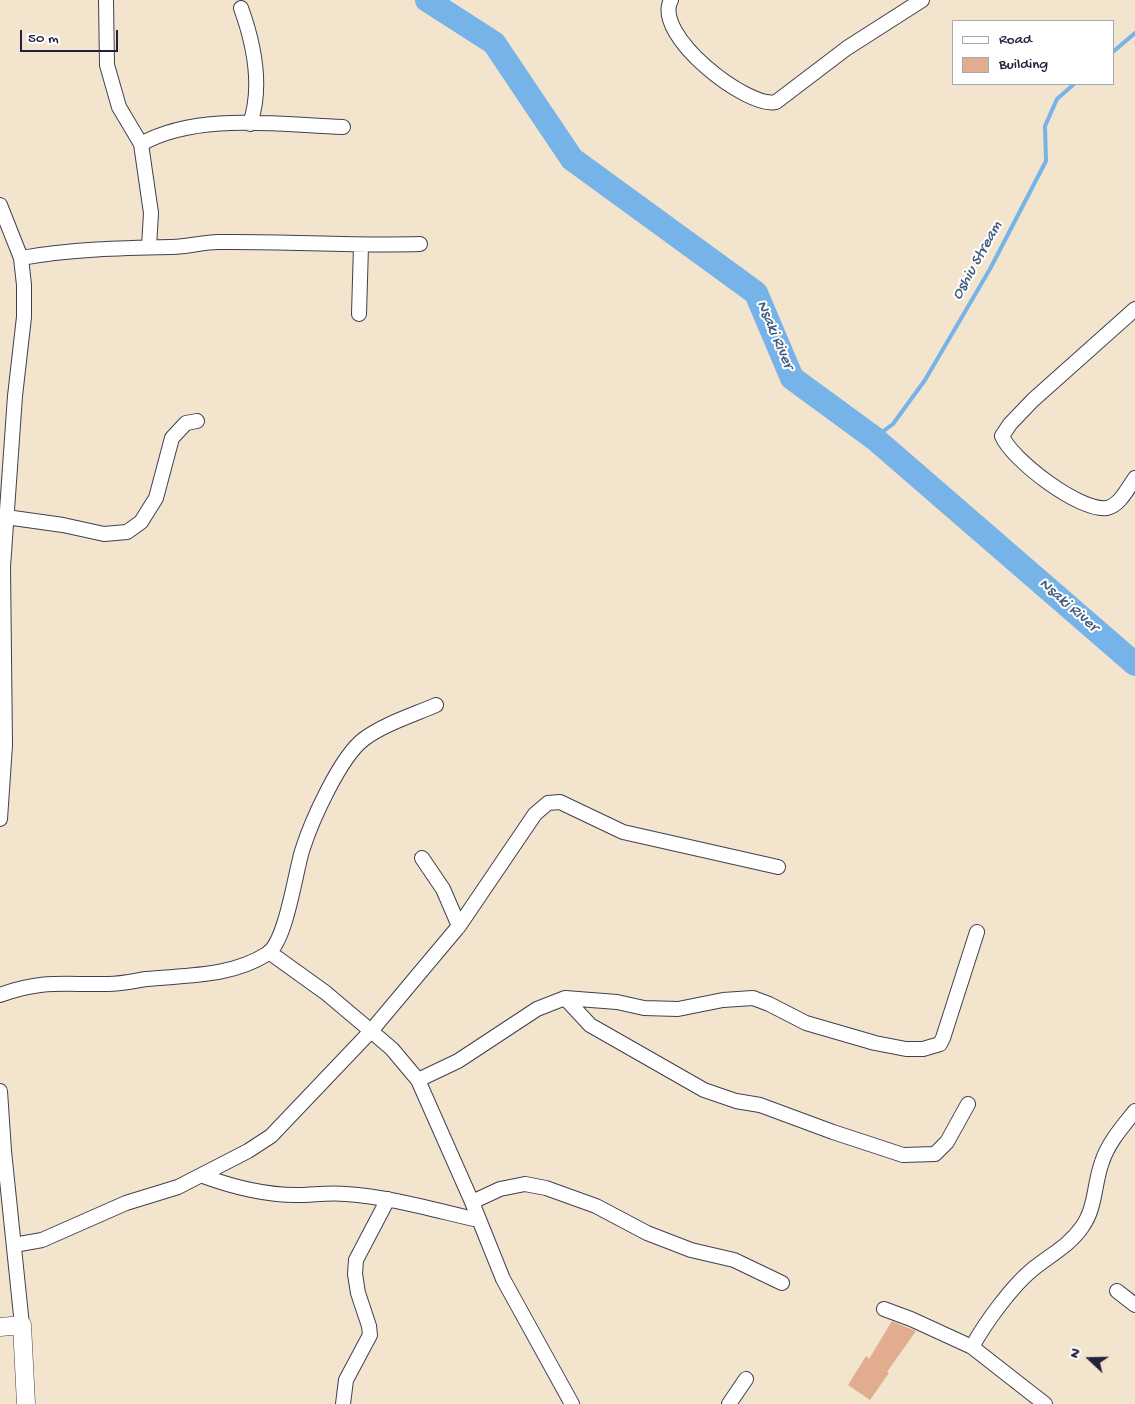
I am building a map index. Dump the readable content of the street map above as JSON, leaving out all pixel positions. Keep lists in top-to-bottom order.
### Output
{
  "water": ["Oshiu Stream", "Nsaki River"],
  "legend": ["Road", "Building"],
  "scale_bar": "50 m",
  "north": "left"
}
